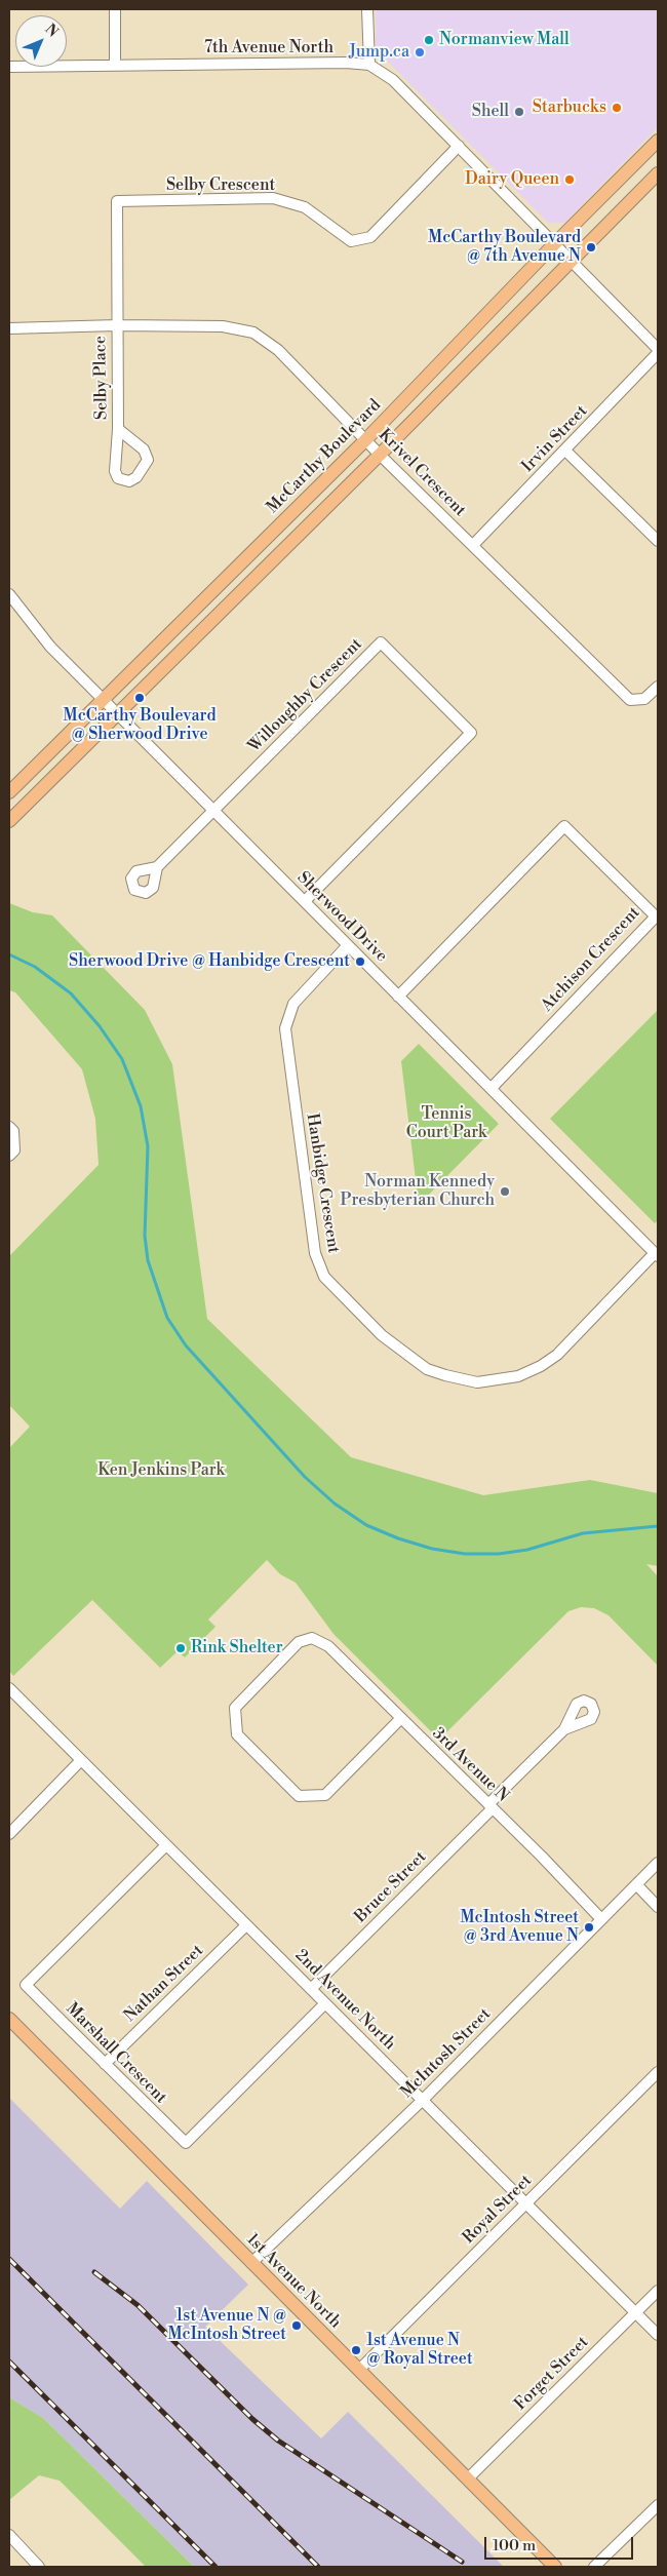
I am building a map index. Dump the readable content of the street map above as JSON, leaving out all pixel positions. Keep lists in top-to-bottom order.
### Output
{
  "streets": {
    "main road": ["McCarthy Boulevard", "1st Avenue North"],
    "street": [
      "7th Avenue North",
      "Selby Crescent",
      "Selby Place",
      "Irvin Street",
      "Krivel Crescent",
      "Willoughby Crescent",
      "Sherwood Drive",
      "Atchison Crescent",
      "Hanbidge Crescent",
      "3rd Avenue N",
      "Bruce Street",
      "Nathan Street",
      "2nd Avenue North",
      "Marshall Crescent",
      "McIntosh Street",
      "Royal Street",
      "Forget Street"
    ]
  },
  "crossings": [
    ["7th Avenue North", "Selby Crescent"],
    ["7th Avenue North", "McCarthy Boulevard"],
    ["Selby Crescent", "Selby Place"],
    ["Selby Crescent", "Krivel Crescent"],
    ["Selby Place", "Krivel Crescent"],
    ["Irvin Street", "Krivel Crescent"],
    ["McCarthy Boulevard", "Krivel Crescent"],
    ["McCarthy Boulevard", "Sherwood Drive"],
    ["Willoughby Crescent", "Sherwood Drive"],
    ["Sherwood Drive", "Atchison Crescent"],
    ["Sherwood Drive", "Hanbidge Crescent"],
    ["3rd Avenue N", "Bruce Street"],
    ["3rd Avenue N", "McIntosh Street"],
    ["Bruce Street", "2nd Avenue North"],
    ["Nathan Street", "2nd Avenue North"],
    ["Nathan Street", "Marshall Crescent"],
    ["2nd Avenue North", "Marshall Crescent"],
    ["2nd Avenue North", "McIntosh Street"],
    ["2nd Avenue North", "Royal Street"],
    ["2nd Avenue North", "Forget Street"],
    ["McIntosh Street", "1st Avenue North"],
    ["Royal Street", "1st Avenue North"],
    ["1st Avenue North", "Forget Street"]
  ],
  "parks": ["Tennis Court Park", "Ken Jenkins Park"],
  "places": [
    "Normanview Mall",
    "Jump.ca",
    "Starbucks",
    "Shell",
    "Dairy Queen",
    "McCarthy Boulevard @ 7th Avenue N",
    "McCarthy Boulevard @ Sherwood Drive",
    "Sherwood Drive @ Hanbidge Crescent",
    "Norman Kennedy Presbyterian Church",
    "Rink Shelter",
    "McIntosh Street @ 3rd Avenue N",
    "1st Avenue N @ McIntosh Street",
    "1st Avenue N @ Royal Street"
  ],
  "scale_bar": "100 m",
  "north": "top right"
}
